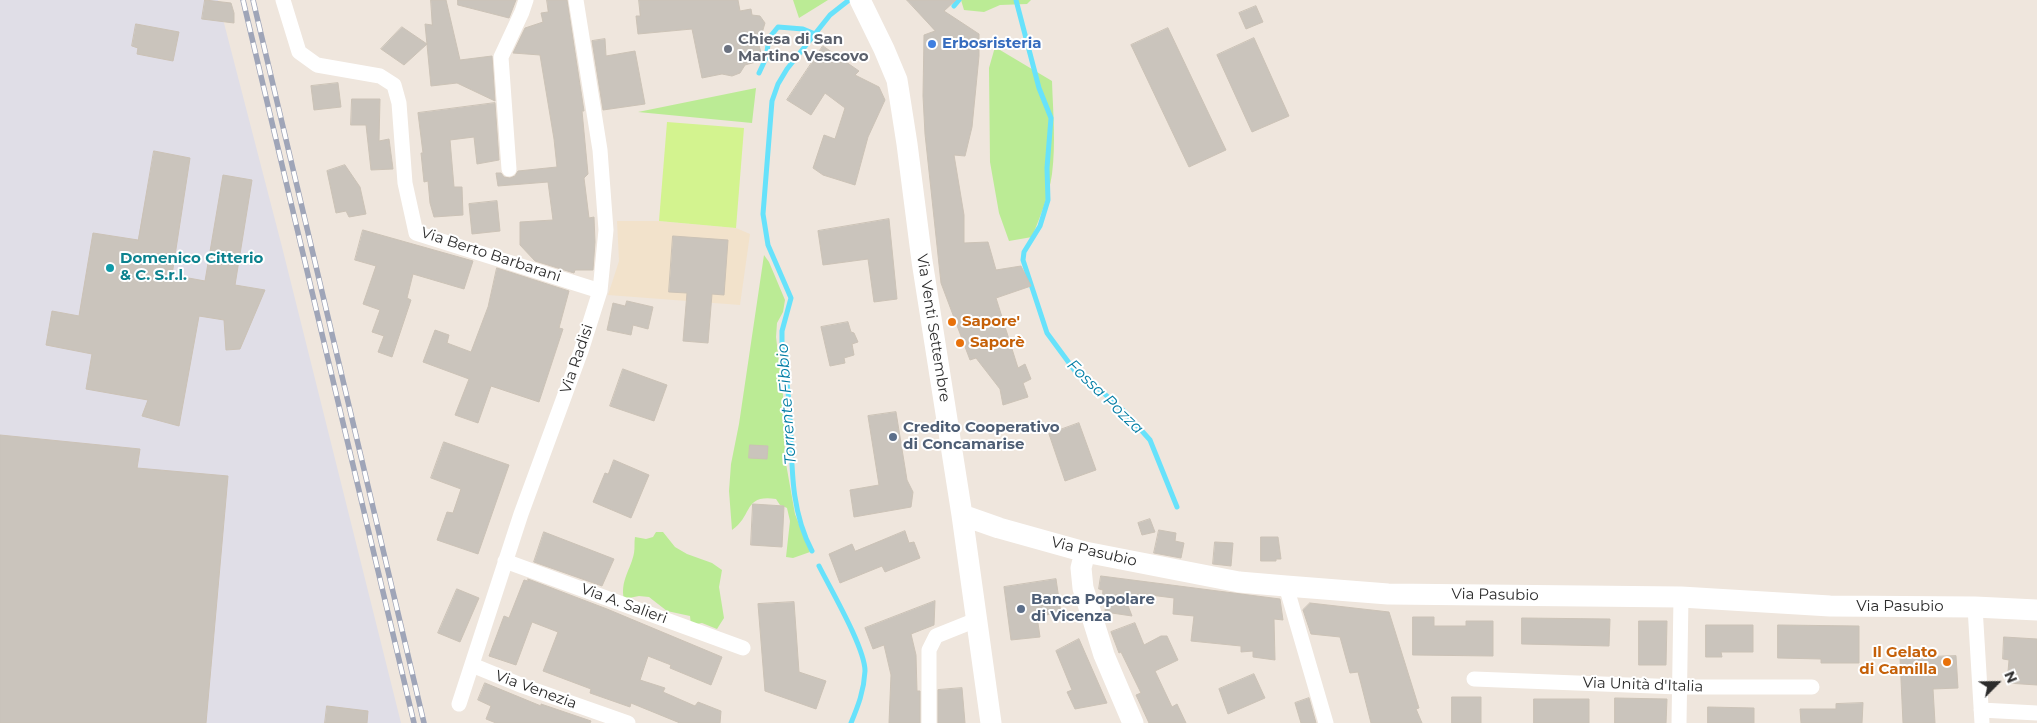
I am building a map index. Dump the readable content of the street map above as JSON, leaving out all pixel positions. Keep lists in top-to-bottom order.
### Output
{
  "streets": {
    "street": [
      "Via Berto Barbarani",
      "Via Venti Settembre",
      "Via Radisi",
      "Via Pasubio",
      "Via A. Salieri",
      "Via Unità d'Italia",
      "Via Venezia"
    ]
  },
  "crossings": [
    ["Via Berto Barbarani", "Via Radisi"],
    ["Via Venti Settembre", "Via Pasubio"],
    ["Via Radisi", "Via A. Salieri"],
    ["Via Radisi", "Via Venezia"]
  ],
  "water": ["Fossa Pozza", "Torrente Fibbio"],
  "places": [
    "Erbosristeria",
    "Chiesa di San Martino Vescovo",
    "Domenico Citterio & C. S.r.l.",
    "Sapore'",
    "Saporè",
    "Credito Cooperativo di Concamarise",
    "Banca Popolare di Vicenza",
    "Il Gelato di Camilla"
  ],
  "north": "top right"
}
